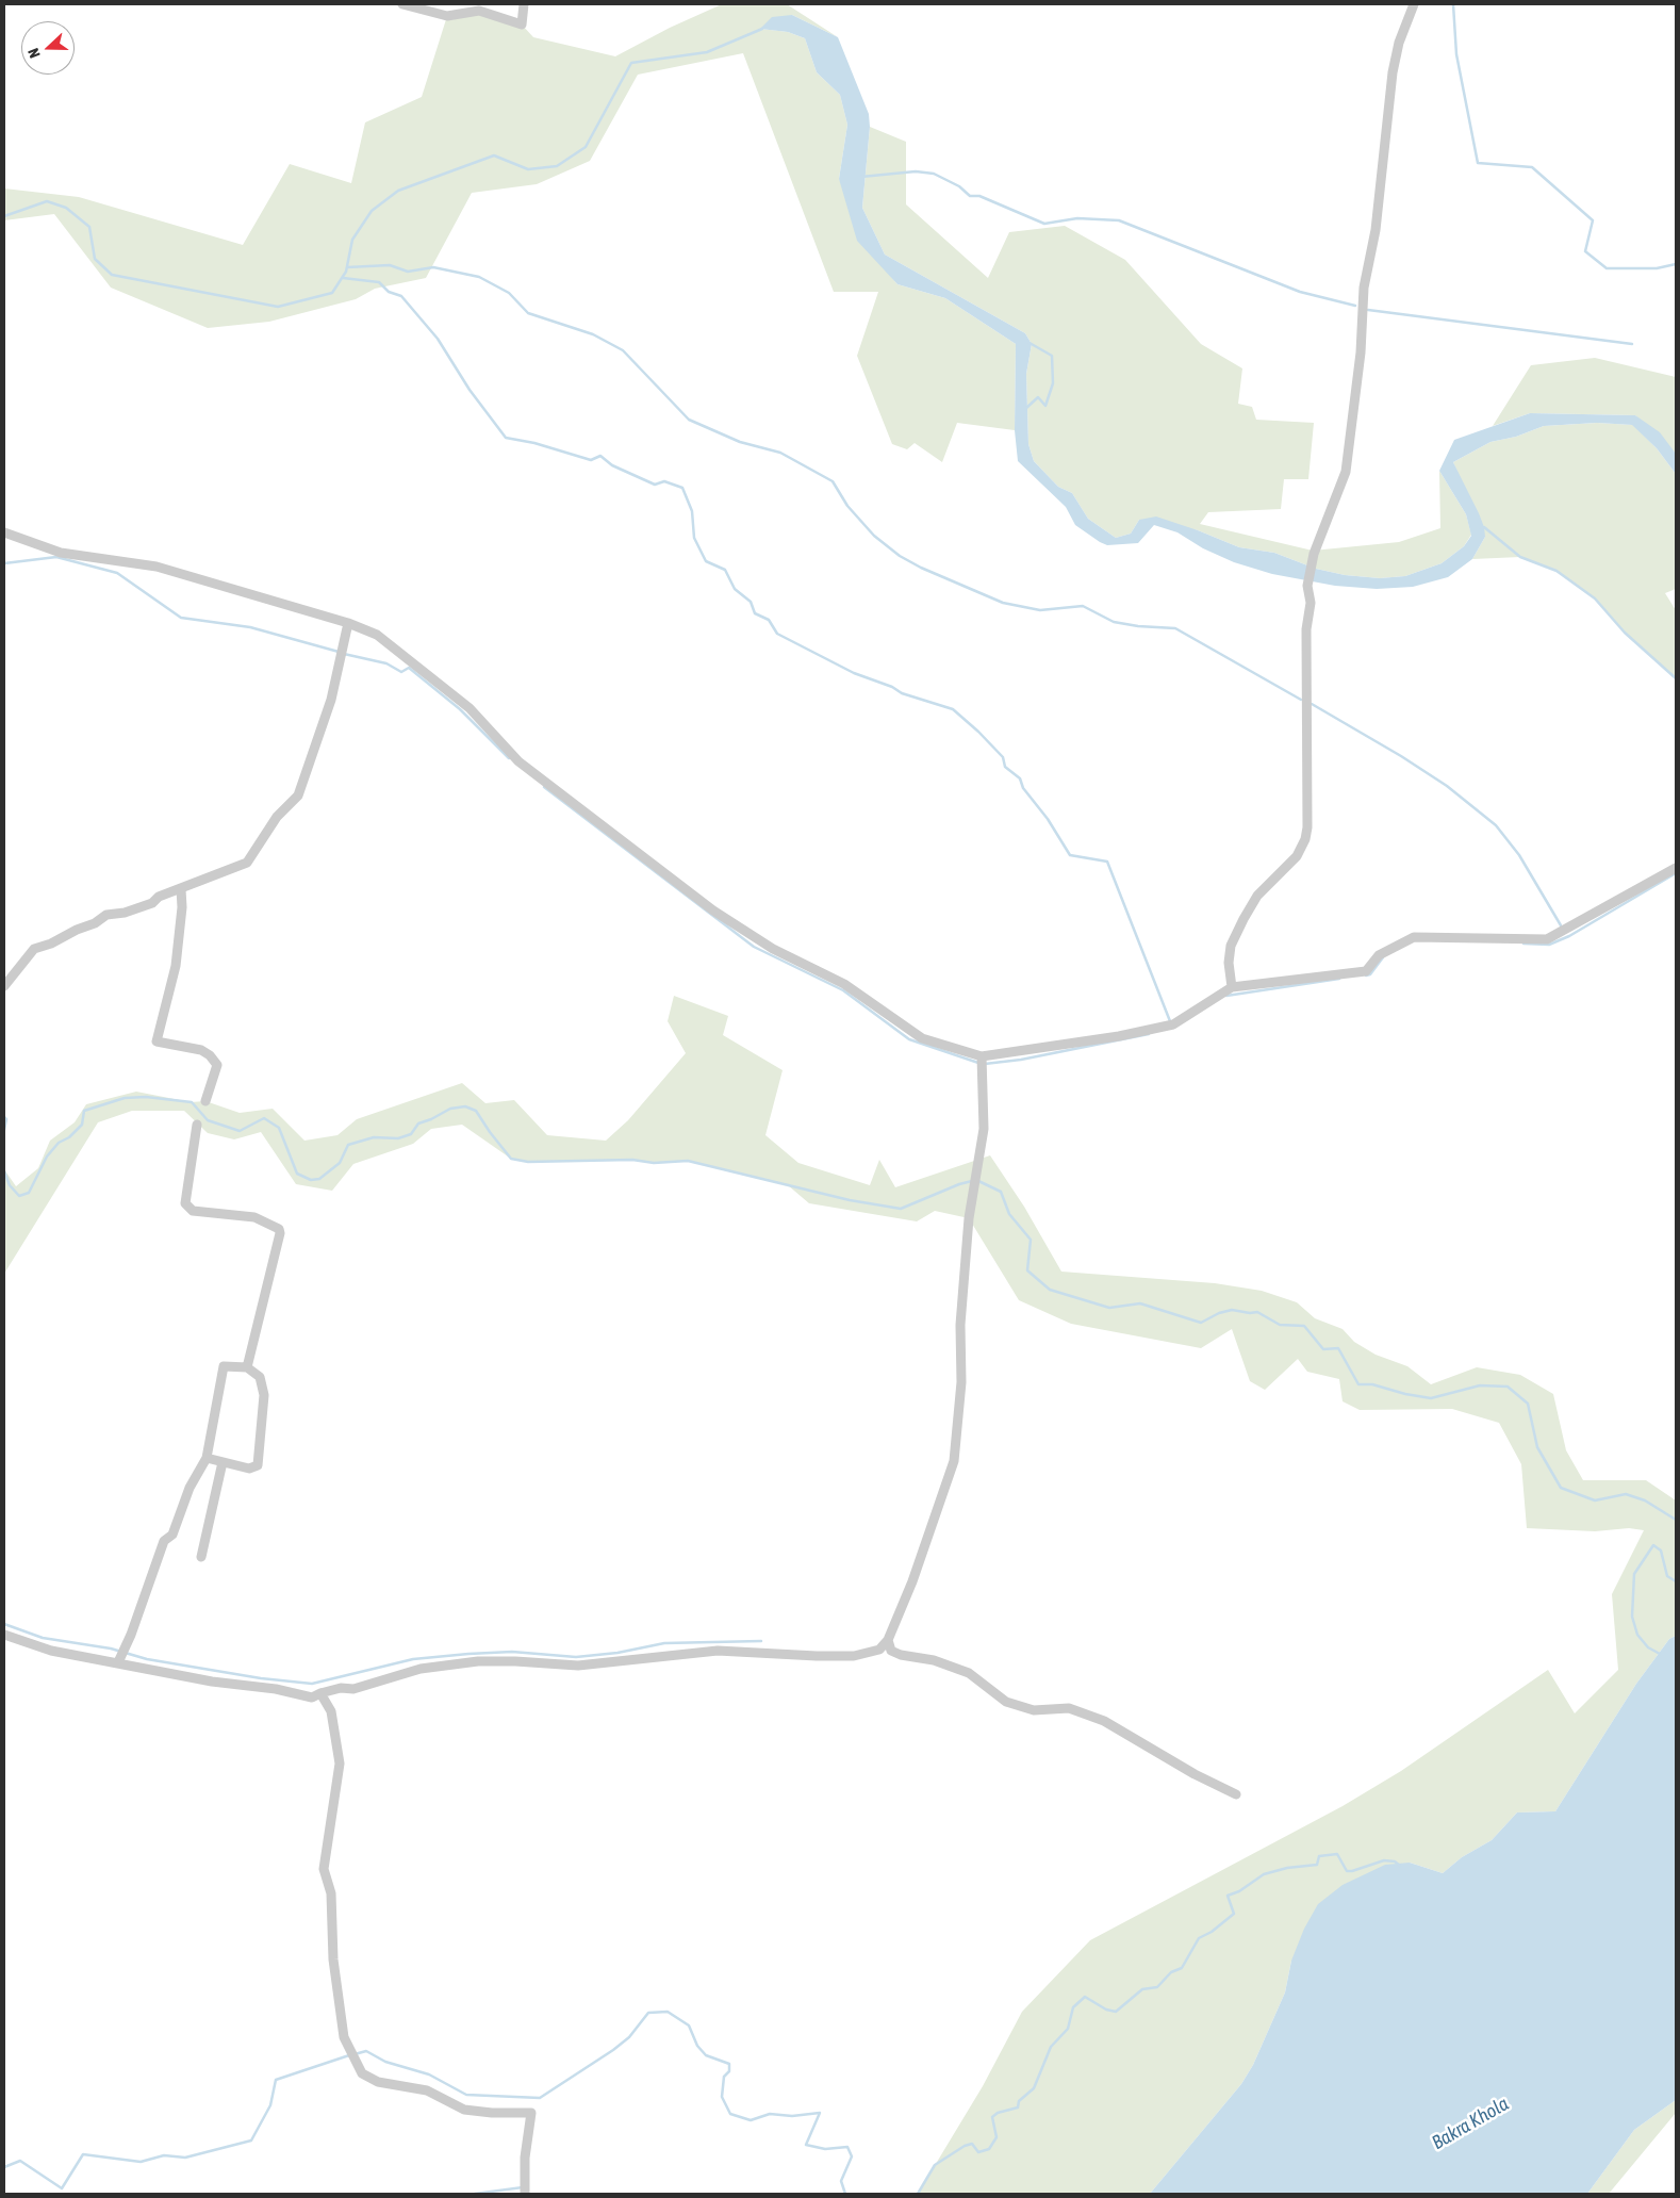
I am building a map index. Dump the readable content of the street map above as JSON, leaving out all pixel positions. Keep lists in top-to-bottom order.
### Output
{
  "water": ["Bakra Khola"],
  "north": "left"
}
